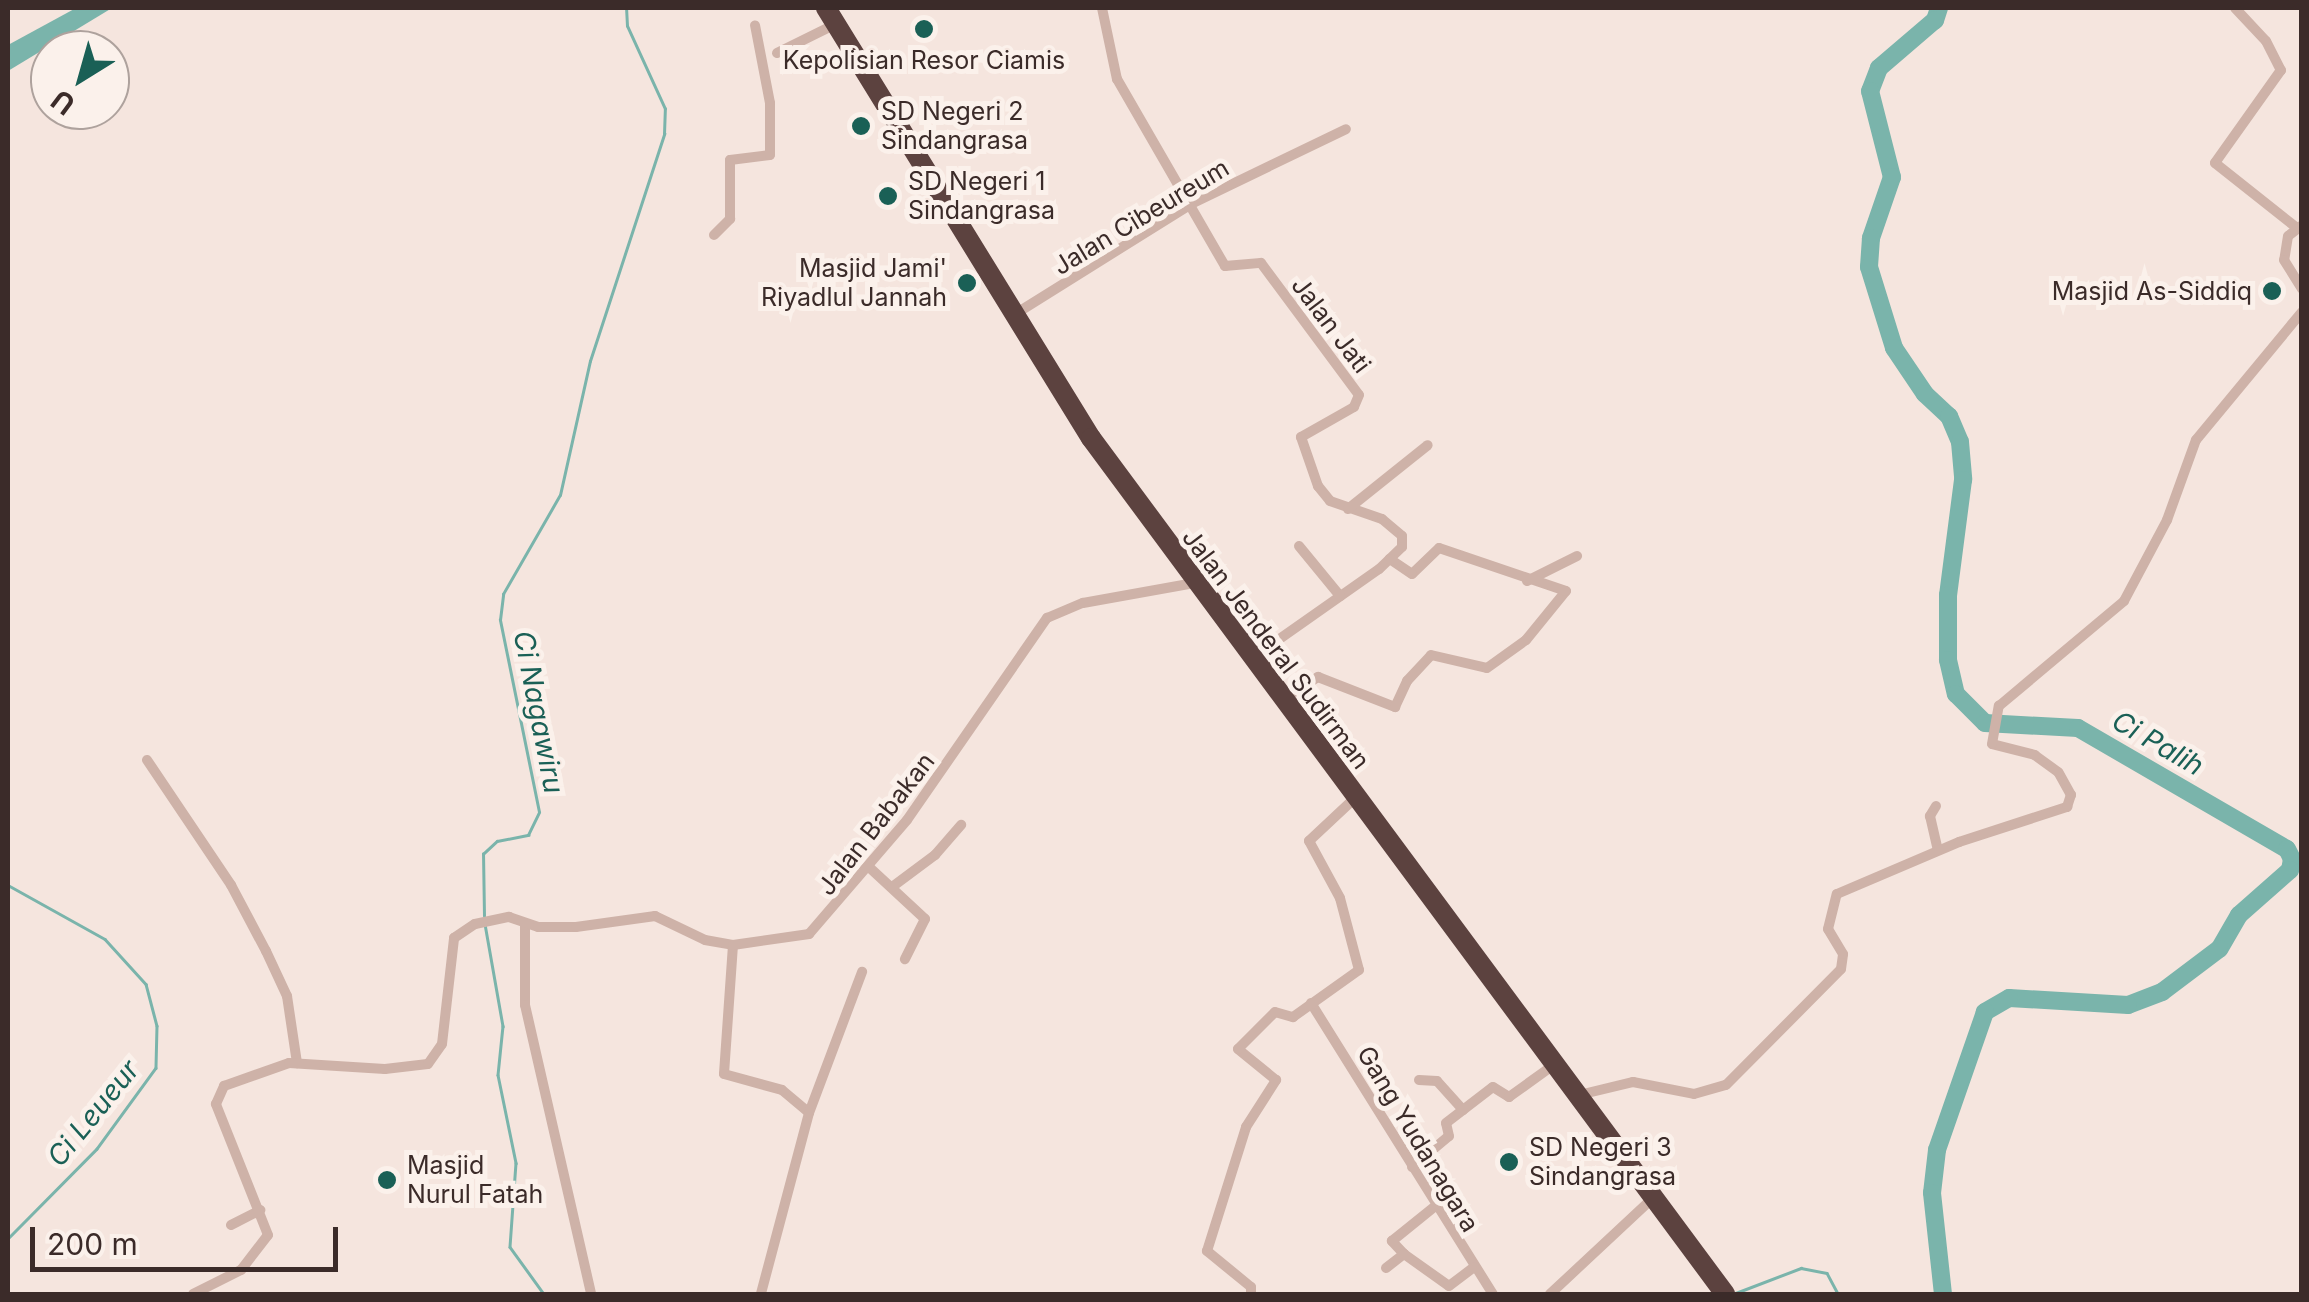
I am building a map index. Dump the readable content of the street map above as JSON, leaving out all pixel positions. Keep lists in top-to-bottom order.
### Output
{
  "streets": {
    "highway": ["Jalan Jenderal Sudirman"],
    "street": [
      "Jalan Cibeureum",
      "Jalan Jati",
      "Jalan Babakan",
      "Gang Yudanagara"
    ]
  },
  "crossings": [
    ["Jalan Cibeureum", "Jalan Jati"],
    ["Jalan Cibeureum", "Jalan Jenderal Sudirman"],
    ["Jalan Jenderal Sudirman", "Jalan Babakan"]
  ],
  "water": ["Ci Nagawiru", "Ci Palih", "Ci Leueur"],
  "places": [
    "Kepolisian Resor Ciamis",
    "SD Negeri 2 Sindangrasa",
    "SD Negeri 1 Sindangrasa",
    "Masjid Jami' Riyadlul Jannah",
    "Masjid As-Siddiq",
    "SD Negeri 3 Sindangrasa",
    "Masjid Nurul Fatah"
  ],
  "scale_bar": "200 m",
  "north": "bottom left"
}
